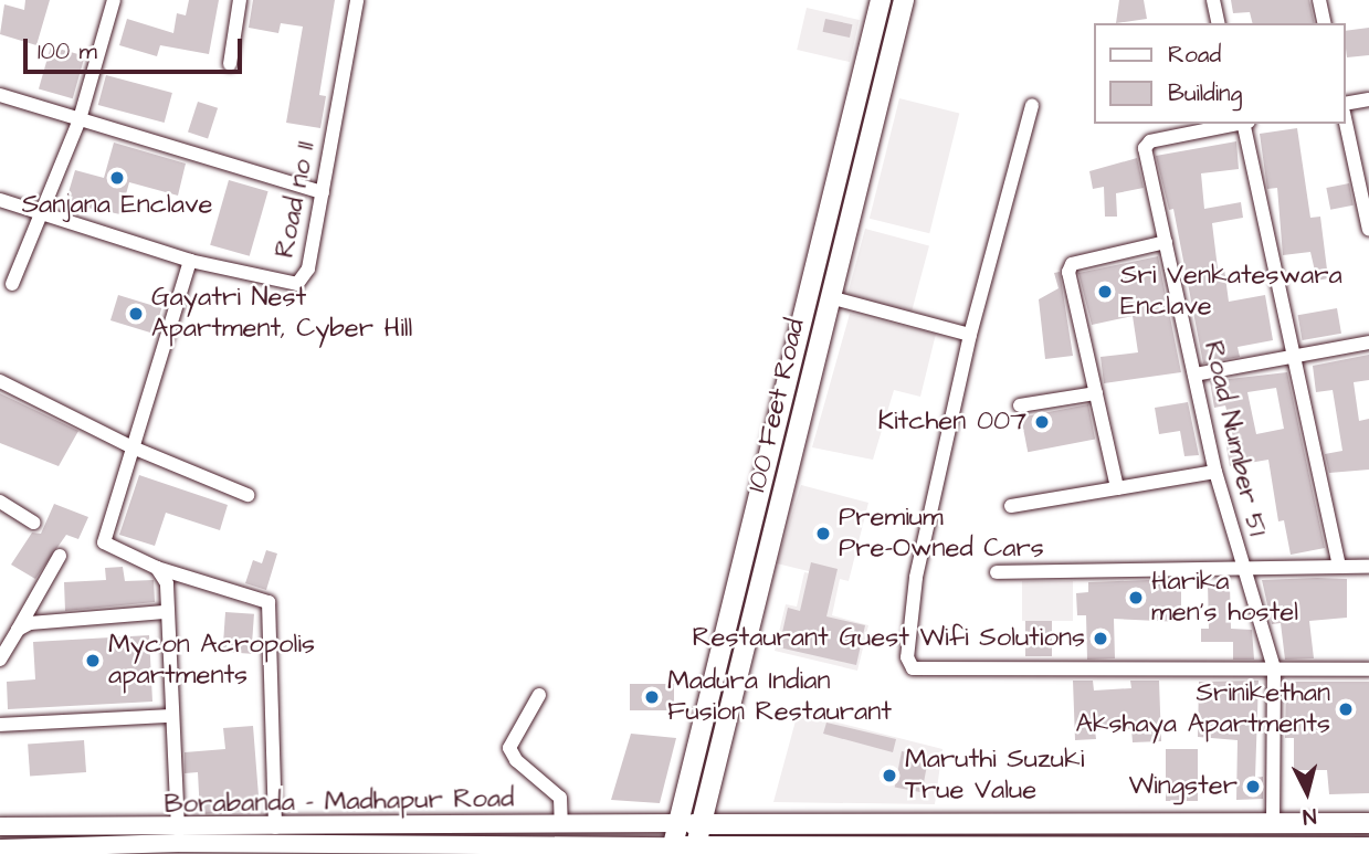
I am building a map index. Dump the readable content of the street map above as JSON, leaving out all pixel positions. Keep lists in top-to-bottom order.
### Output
{
  "streets": {
    "main road": ["100 Feet Road"],
    "street": ["Road no 11", "Road Number 51", "Borabanda - Madhapur Road"]
  },
  "crossings": [
    ["100 Feet Road", "Borabanda - Madhapur Road"]
  ],
  "places": [
    "Sanjana Enclave",
    "Sri Venkateswara Enclave",
    "Gayatri Nest Apartment, Cyber Hill",
    "Kitchen 007",
    "Premium Pre-Owned Cars",
    "Harika men's hostel",
    "Restaurant Guest Wifi Solutions",
    "Mycon Acropolis apartments",
    "Madura Indian Fusion Restaurant",
    "Srinikethan Akshaya Apartments",
    "Maruthi Suzuki True Value",
    "Wingster"
  ],
  "legend": ["Road", "Building"],
  "scale_bar": "100 m",
  "north": "bottom"
}
